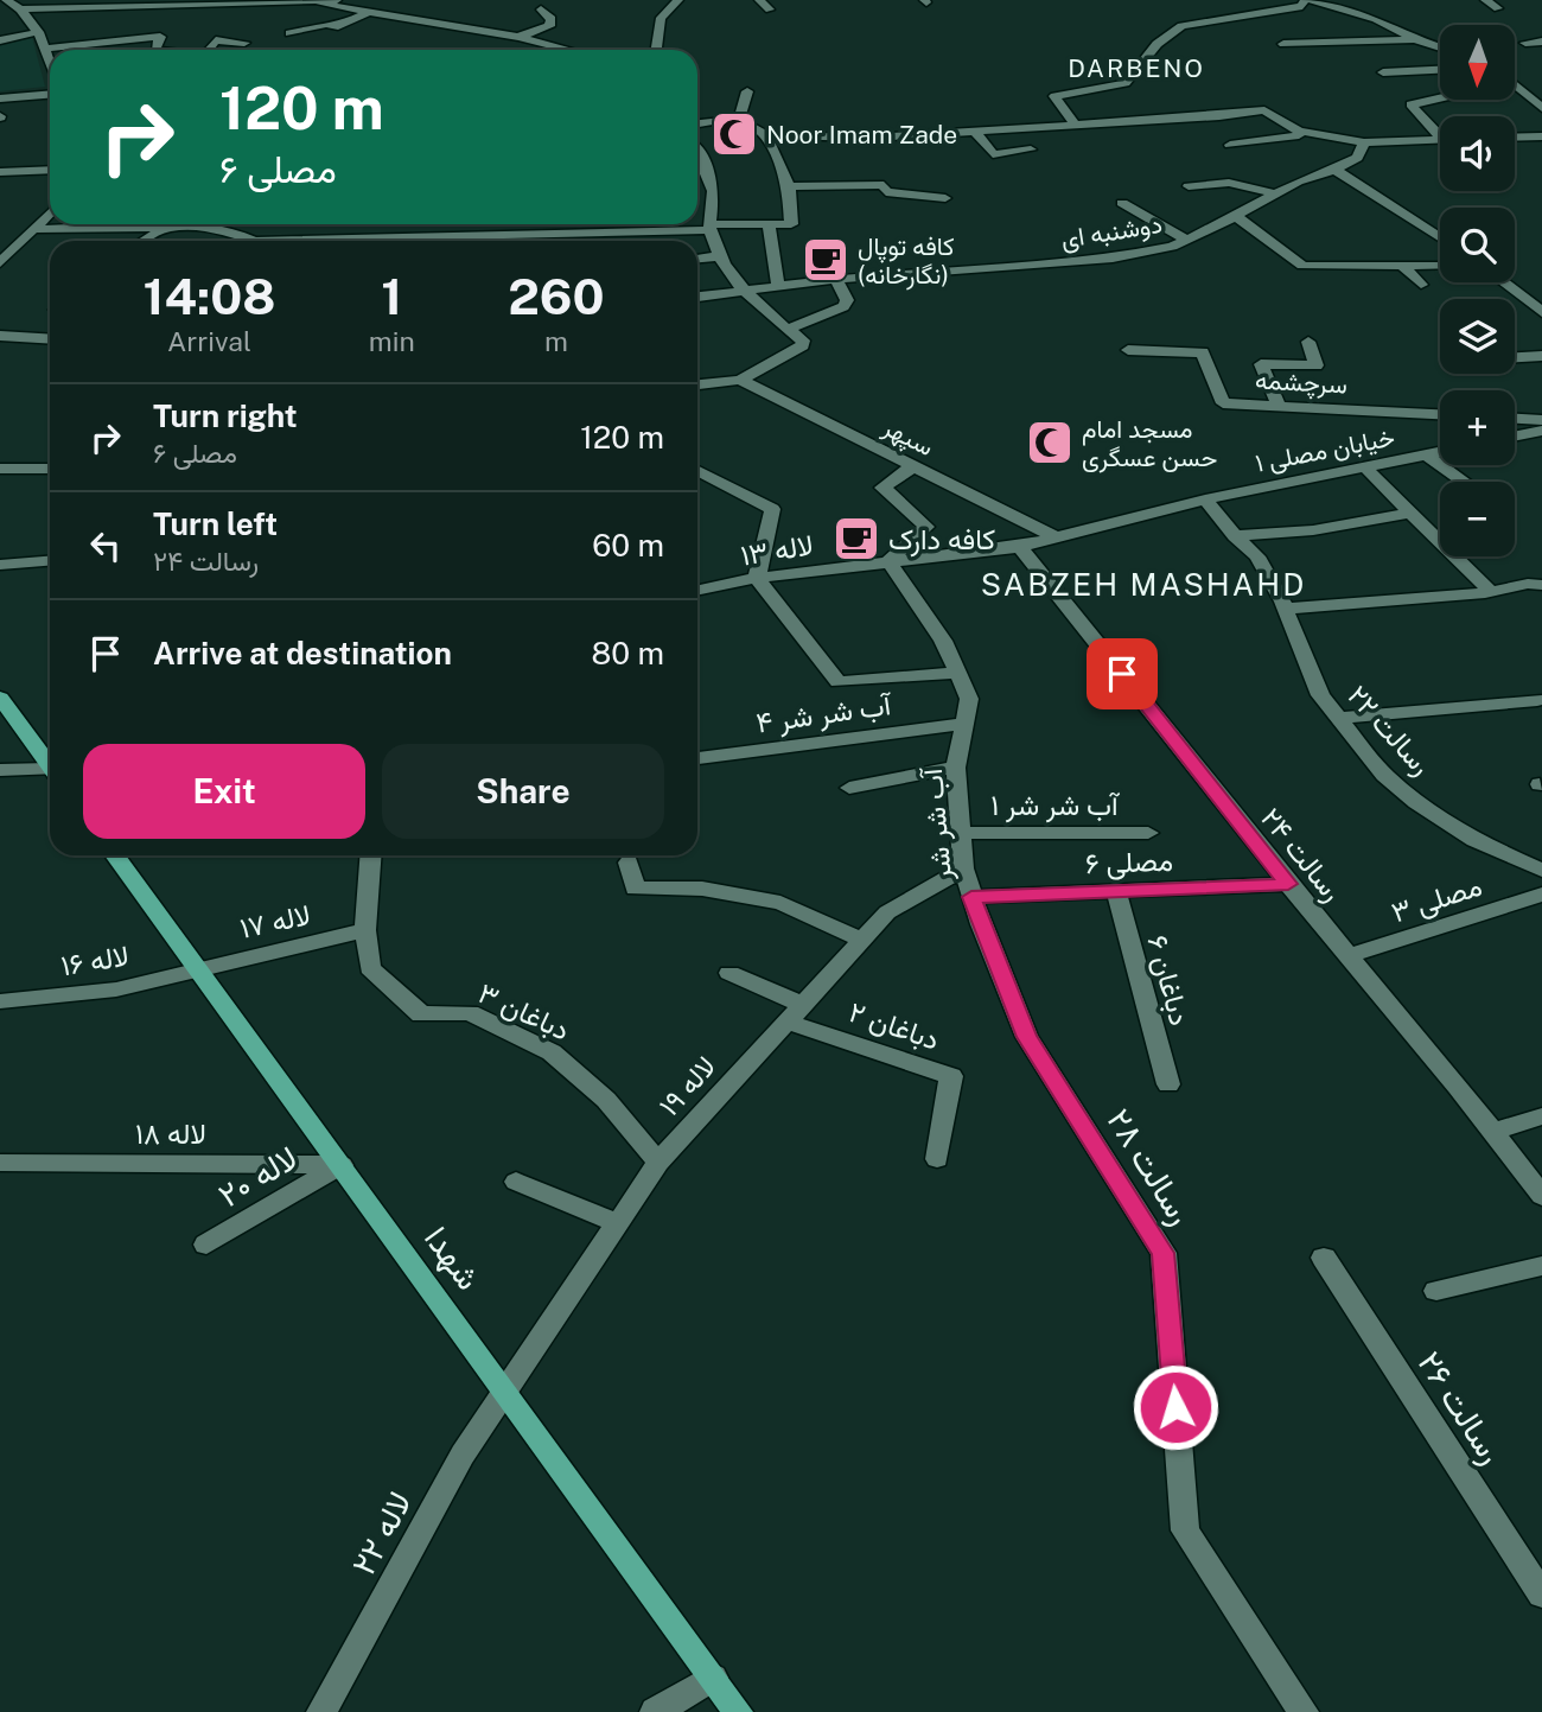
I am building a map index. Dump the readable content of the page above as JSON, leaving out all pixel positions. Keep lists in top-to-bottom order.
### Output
{
  "streets": {
    "main road": ["شهدا"],
    "street": [
      "دوشنبه ای",
      "سرچشمه",
      "سپهر",
      "خیابان مصلی ۱",
      "لاله ۱۳",
      "۴ آب شر شر",
      "۲۲ رسالت",
      "۱ آب شر شر",
      "آب شر شر",
      "۲۴ رسالت",
      "۶ مصلی",
      "۳ مصلی",
      "۱۷ لاله",
      "لاله ۱۶",
      "۶ دباغان",
      "۳ دباغان",
      "۲ دباغان",
      "۱۹ لاله",
      "لاله ۱۸",
      "۲۸ رسالت",
      "۲۰ لاله",
      "۲۶ رسالت",
      "۲۲ لاله"
    ]
  },
  "crossings": [
    ["سپهر", "خیابان مصلی ۱"],
    ["سپهر", "لاله ۱۳"],
    ["خیابان مصلی ۱", "لاله ۱۳"],
    ["خیابان مصلی ۱", "۲۲ رسالت"],
    ["لاله ۱۳", "۲۴ رسالت"],
    ["۴ آب شر شر", "آب شر شر"],
    ["۱ آب شر شر", "آب شر شر"],
    ["آب شر شر", "۶ مصلی"],
    ["آب شر شر", "۱۹ لاله"],
    ["آب شر شر", "۲۸ رسالت"],
    ["۲۴ رسالت", "۶ مصلی"],
    ["۲۴ رسالت", "۳ مصلی"],
    ["۶ مصلی", "۶ دباغان"],
    ["۶ مصلی", "۲۸ رسالت"],
    ["۱۷ لاله", "لاله ۱۶"],
    ["۱۷ لاله", "۳ دباغان"],
    ["۱۷ لاله", "شهدا"],
    ["لاله ۱۶", "شهدا"],
    ["۳ دباغان", "۱۹ لاله"],
    ["۲ دباغان", "۱۹ لاله"],
    ["۱۹ لاله", "شهدا"],
    ["۱۹ لاله", "۲۲ لاله"],
    ["لاله ۱۸", "۲۰ لاله"],
    ["لاله ۱۸", "شهدا"],
    ["۲۰ لاله", "شهدا"],
    ["شهدا", "۲۲ لاله"]
  ],
  "districts": ["DARBENO", "SABZEH MASHAHD"],
  "places": {
    "mosque": ["Noor Imam Zade", "مسجد امام حسن عسگری"],
    "cafe": ["کافه توپال (نگارخانه)", "کافه دارک"]
  },
  "north": "bottom",
  "page": {
    "map_buttons": ["+", "−"],
    "turn": ["120 m", "۶ مصلی"],
    "eta": [
      "14:08",
      "Arrival",
      "1",
      "min",
      "260",
      "m"
    ],
    "list": [
      {
        "name": "Turn right",
        "note": "۶ مصلی",
        "value": "120 m"
      },
      {
        "name": "Turn left",
        "note": "۲۴ رسالت",
        "value": "60 m"
      },
      {
        "name": "Arrive at destination",
        "value": "80 m"
      }
    ],
    "buttons": ["Exit", "Share"]
  }
}
